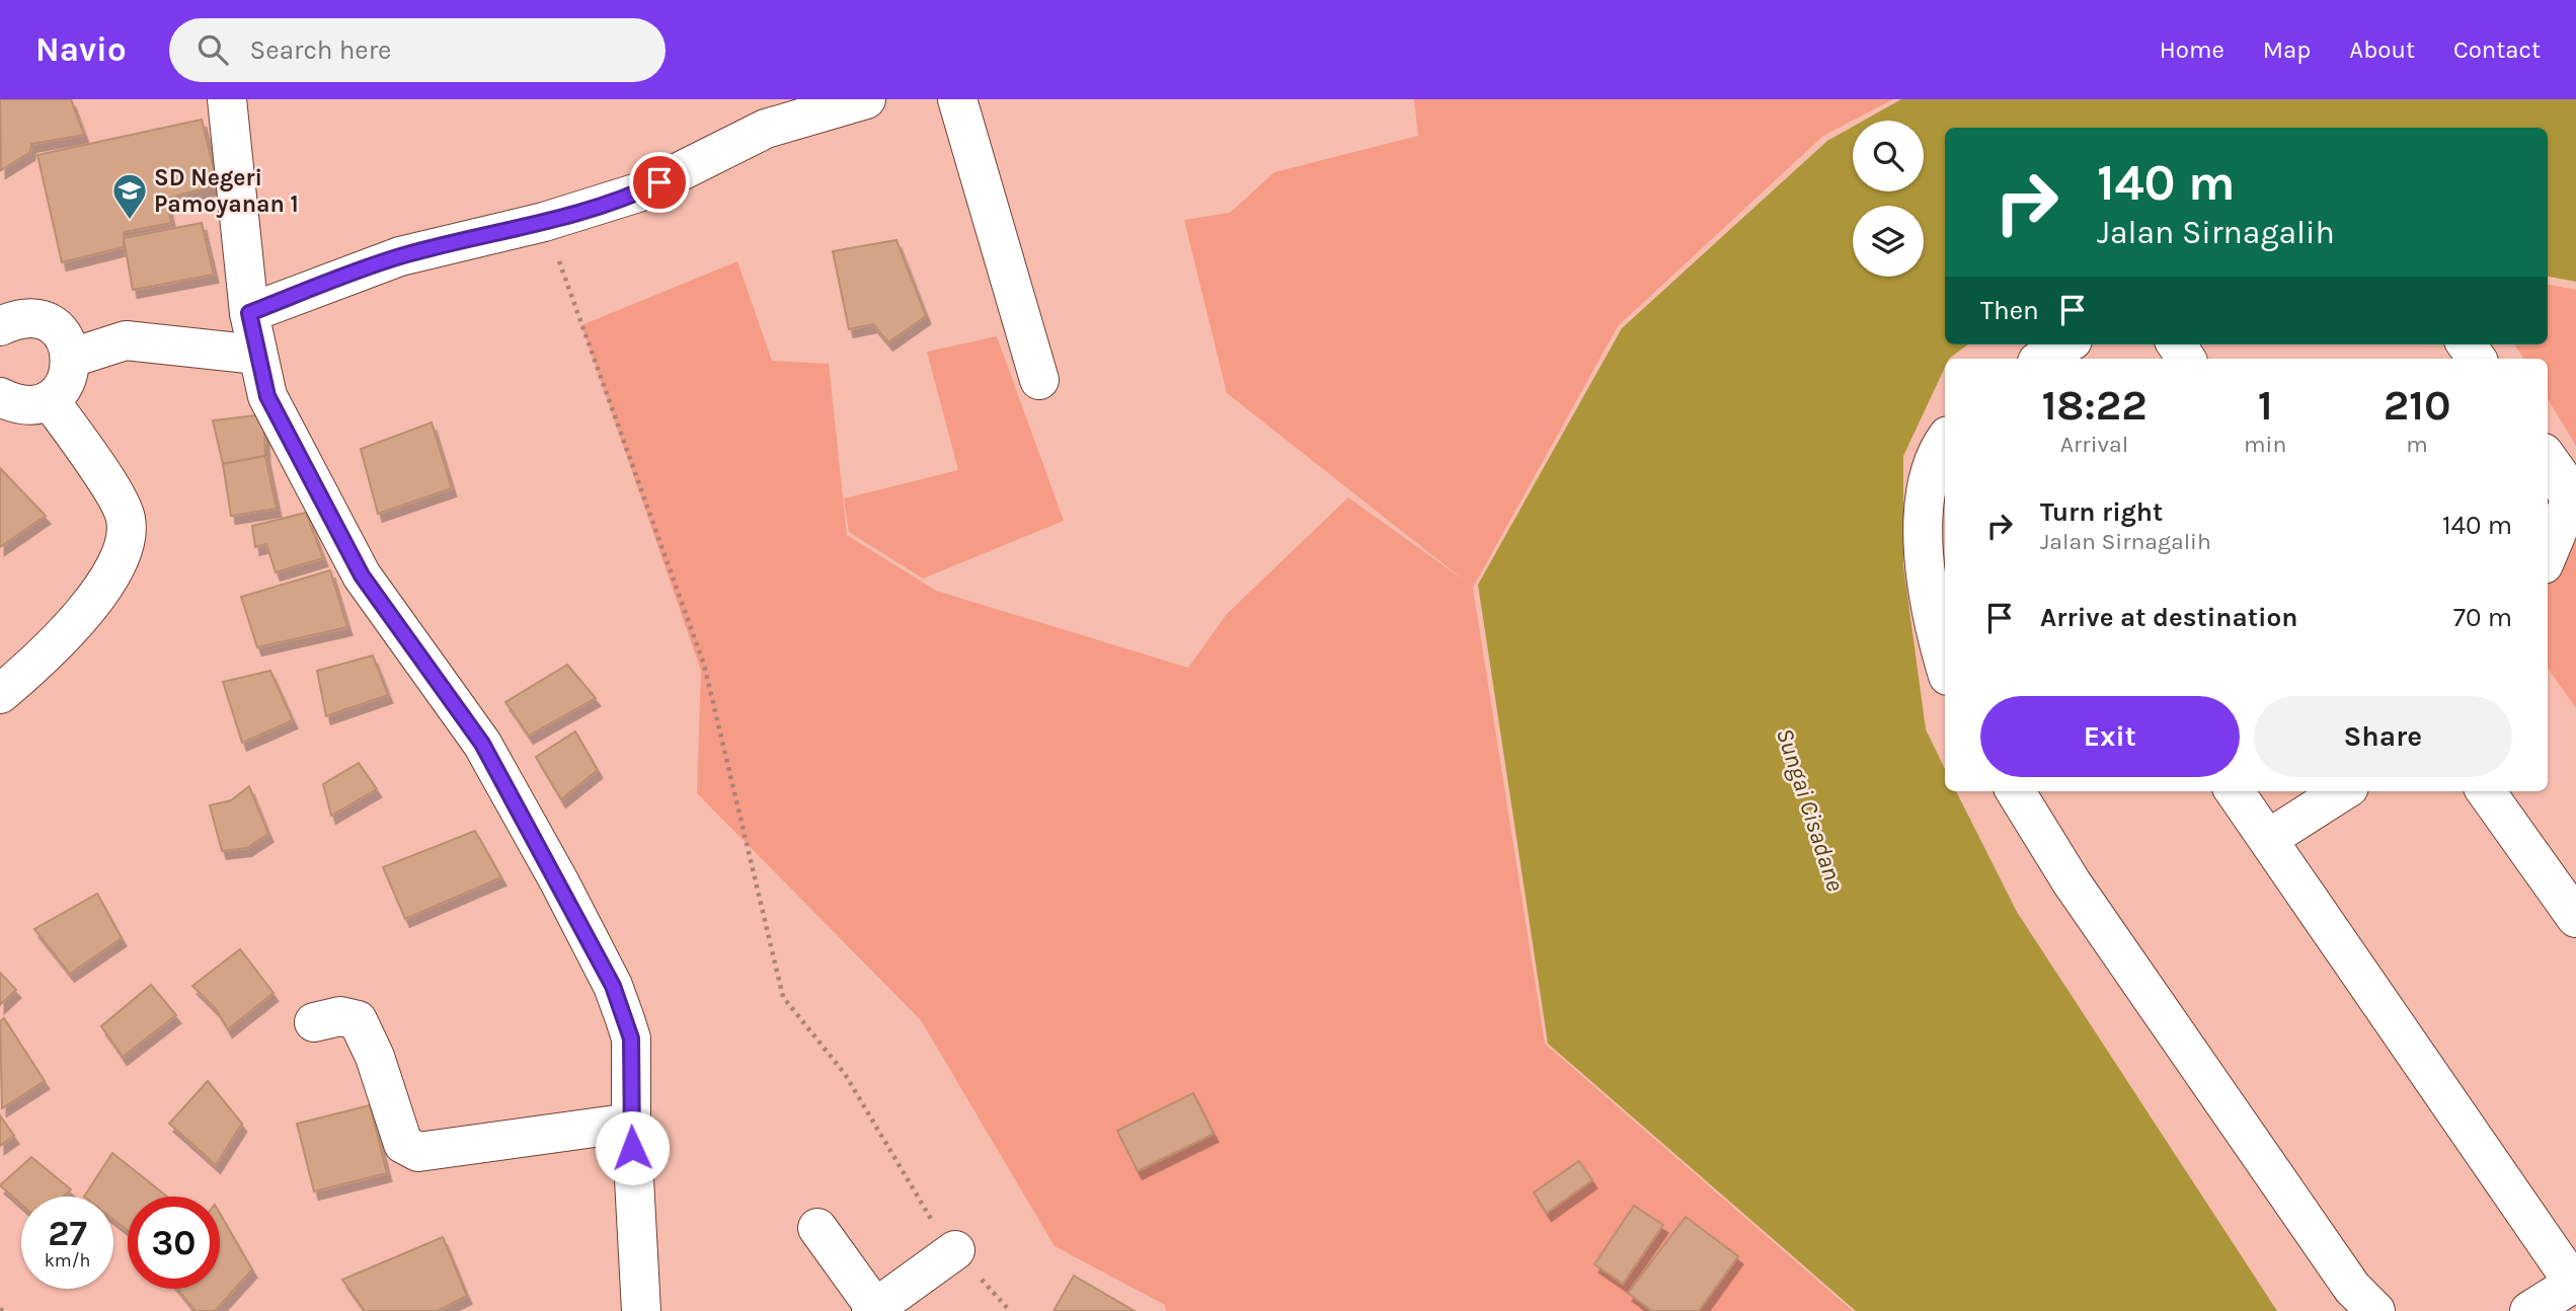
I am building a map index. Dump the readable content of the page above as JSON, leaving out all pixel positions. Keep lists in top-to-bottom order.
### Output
{
  "water": ["Sungai Cisadane"],
  "places": {
    "school or university": ["SD Negeri Pamoyanan 1"]
  },
  "page": {
    "header": "Navio",
    "search": "Search here",
    "nav": [
      "Home",
      "Map",
      "About",
      "Contact"
    ],
    "turn": ["140 m", "Jalan Sirnagalih"],
    "then": "Then",
    "eta": [
      "18:22",
      "Arrival",
      "1",
      "min",
      "210",
      "m"
    ],
    "list": [
      {
        "name": "Turn right",
        "note": "Jalan Sirnagalih",
        "value": "140 m"
      },
      {
        "name": "Arrive at destination",
        "value": "70 m"
      }
    ],
    "buttons": ["Exit", "Share"],
    "speed": "27 km/h",
    "limit": "30"
  }
}
